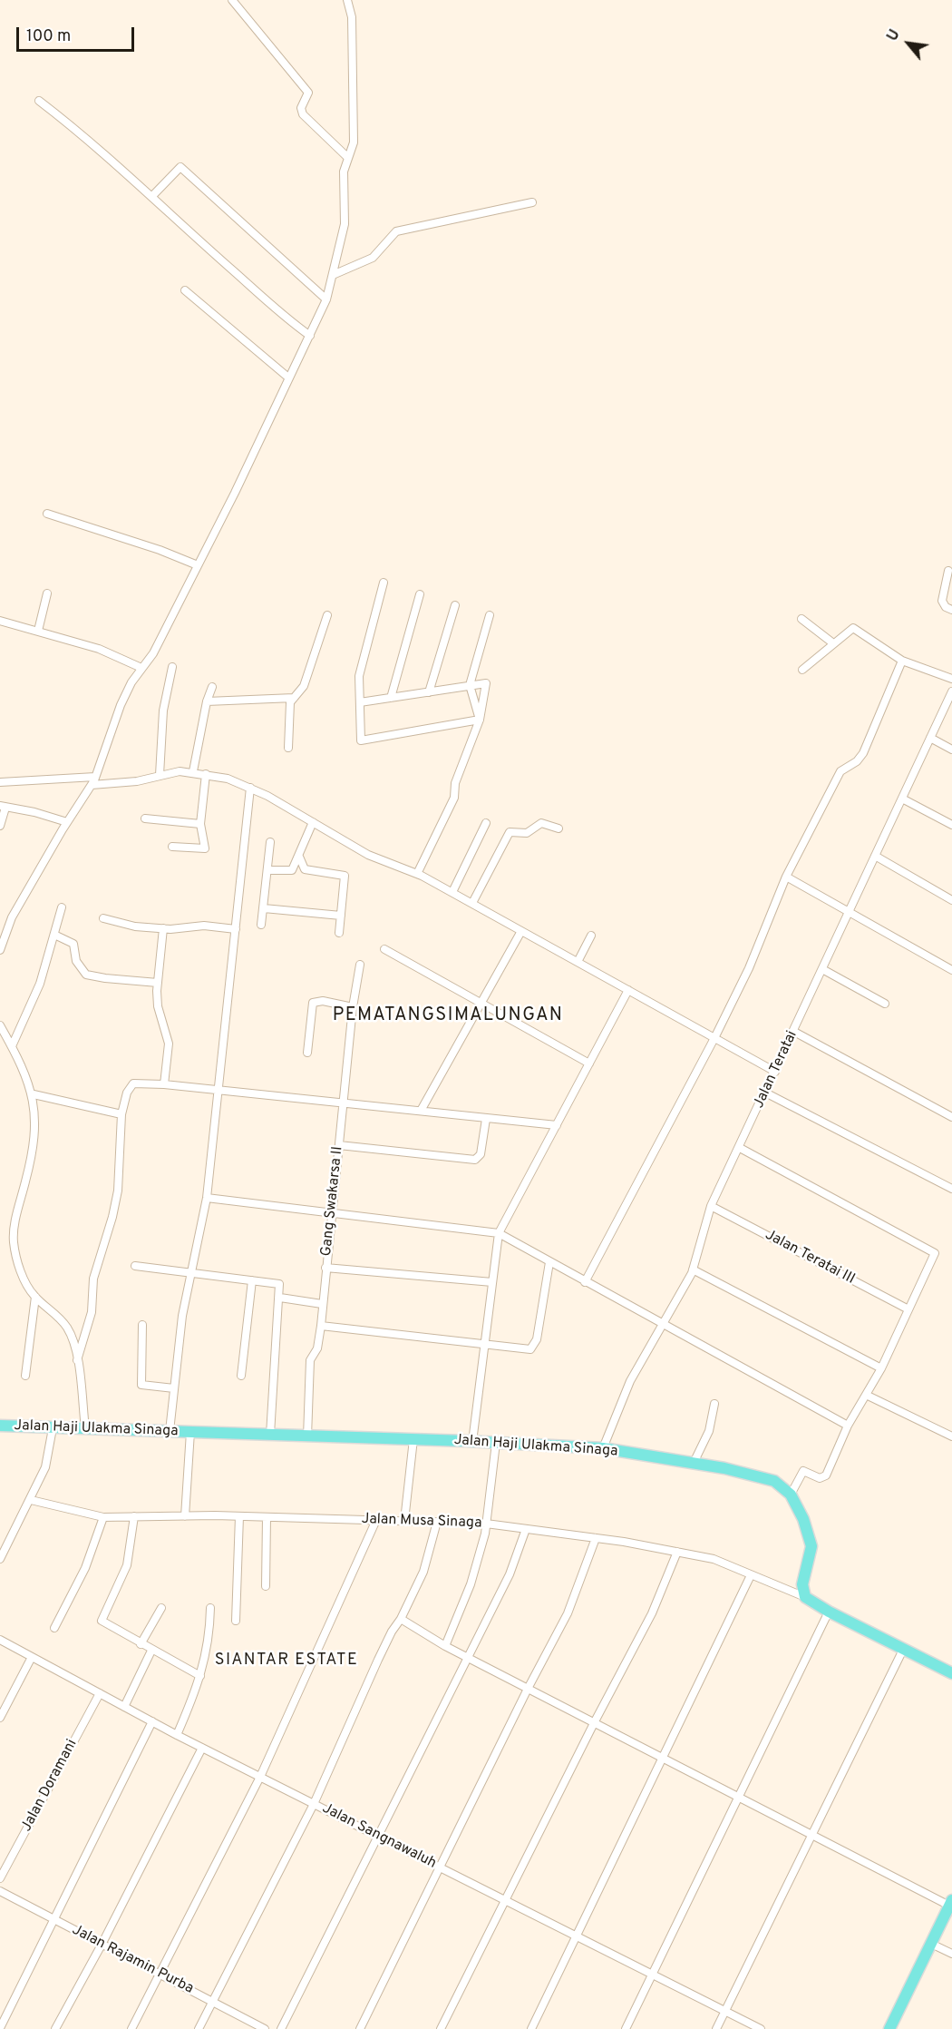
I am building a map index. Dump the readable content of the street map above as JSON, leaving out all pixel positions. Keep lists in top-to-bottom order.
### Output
{
  "streets": {
    "main road": ["Jalan Haji Ulakma Sinaga"],
    "street": [
      "Jalan Teratai",
      "Gang Swakarsa II",
      "Jalan Teratai III",
      "Jalan Musa Sinaga",
      "Jalan Doramani",
      "Jalan Sangnawaluh",
      "Jalan Rajamin Purba"
    ]
  },
  "crossings": [
    ["Jalan Teratai", "Jalan Teratai III"],
    ["Jalan Teratai", "Jalan Haji Ulakma Sinaga"],
    ["Gang Swakarsa II", "Jalan Haji Ulakma Sinaga"],
    ["Jalan Haji Ulakma Sinaga", "Jalan Musa Sinaga"],
    ["Jalan Doramani", "Jalan Sangnawaluh"]
  ],
  "districts": ["PEMATANGSIMALUNGAN", "SIANTAR ESTATE"],
  "scale_bar": "100 m",
  "north": "top left"
}
